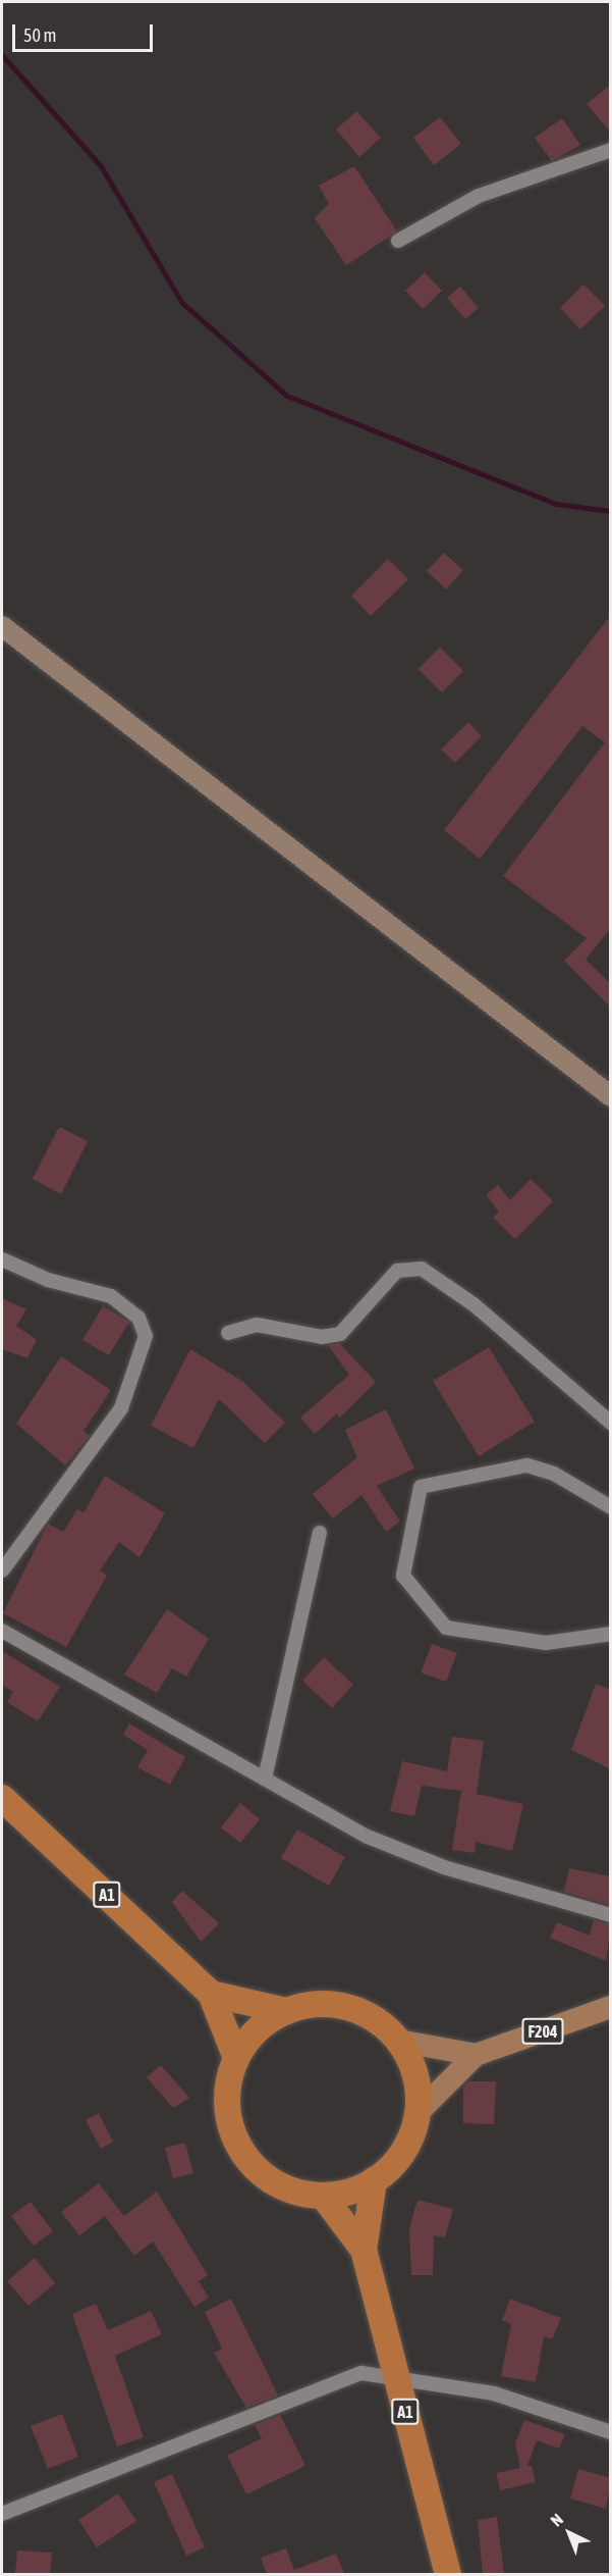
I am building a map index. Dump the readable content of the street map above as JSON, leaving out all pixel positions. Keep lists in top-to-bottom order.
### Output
{
  "streets": {
    "highway": ["A1"],
    "main road": ["F204"]
  },
  "crossings": [
    ["A1", "F204"]
  ],
  "scale_bar": "50 m",
  "north": "top left"
}
